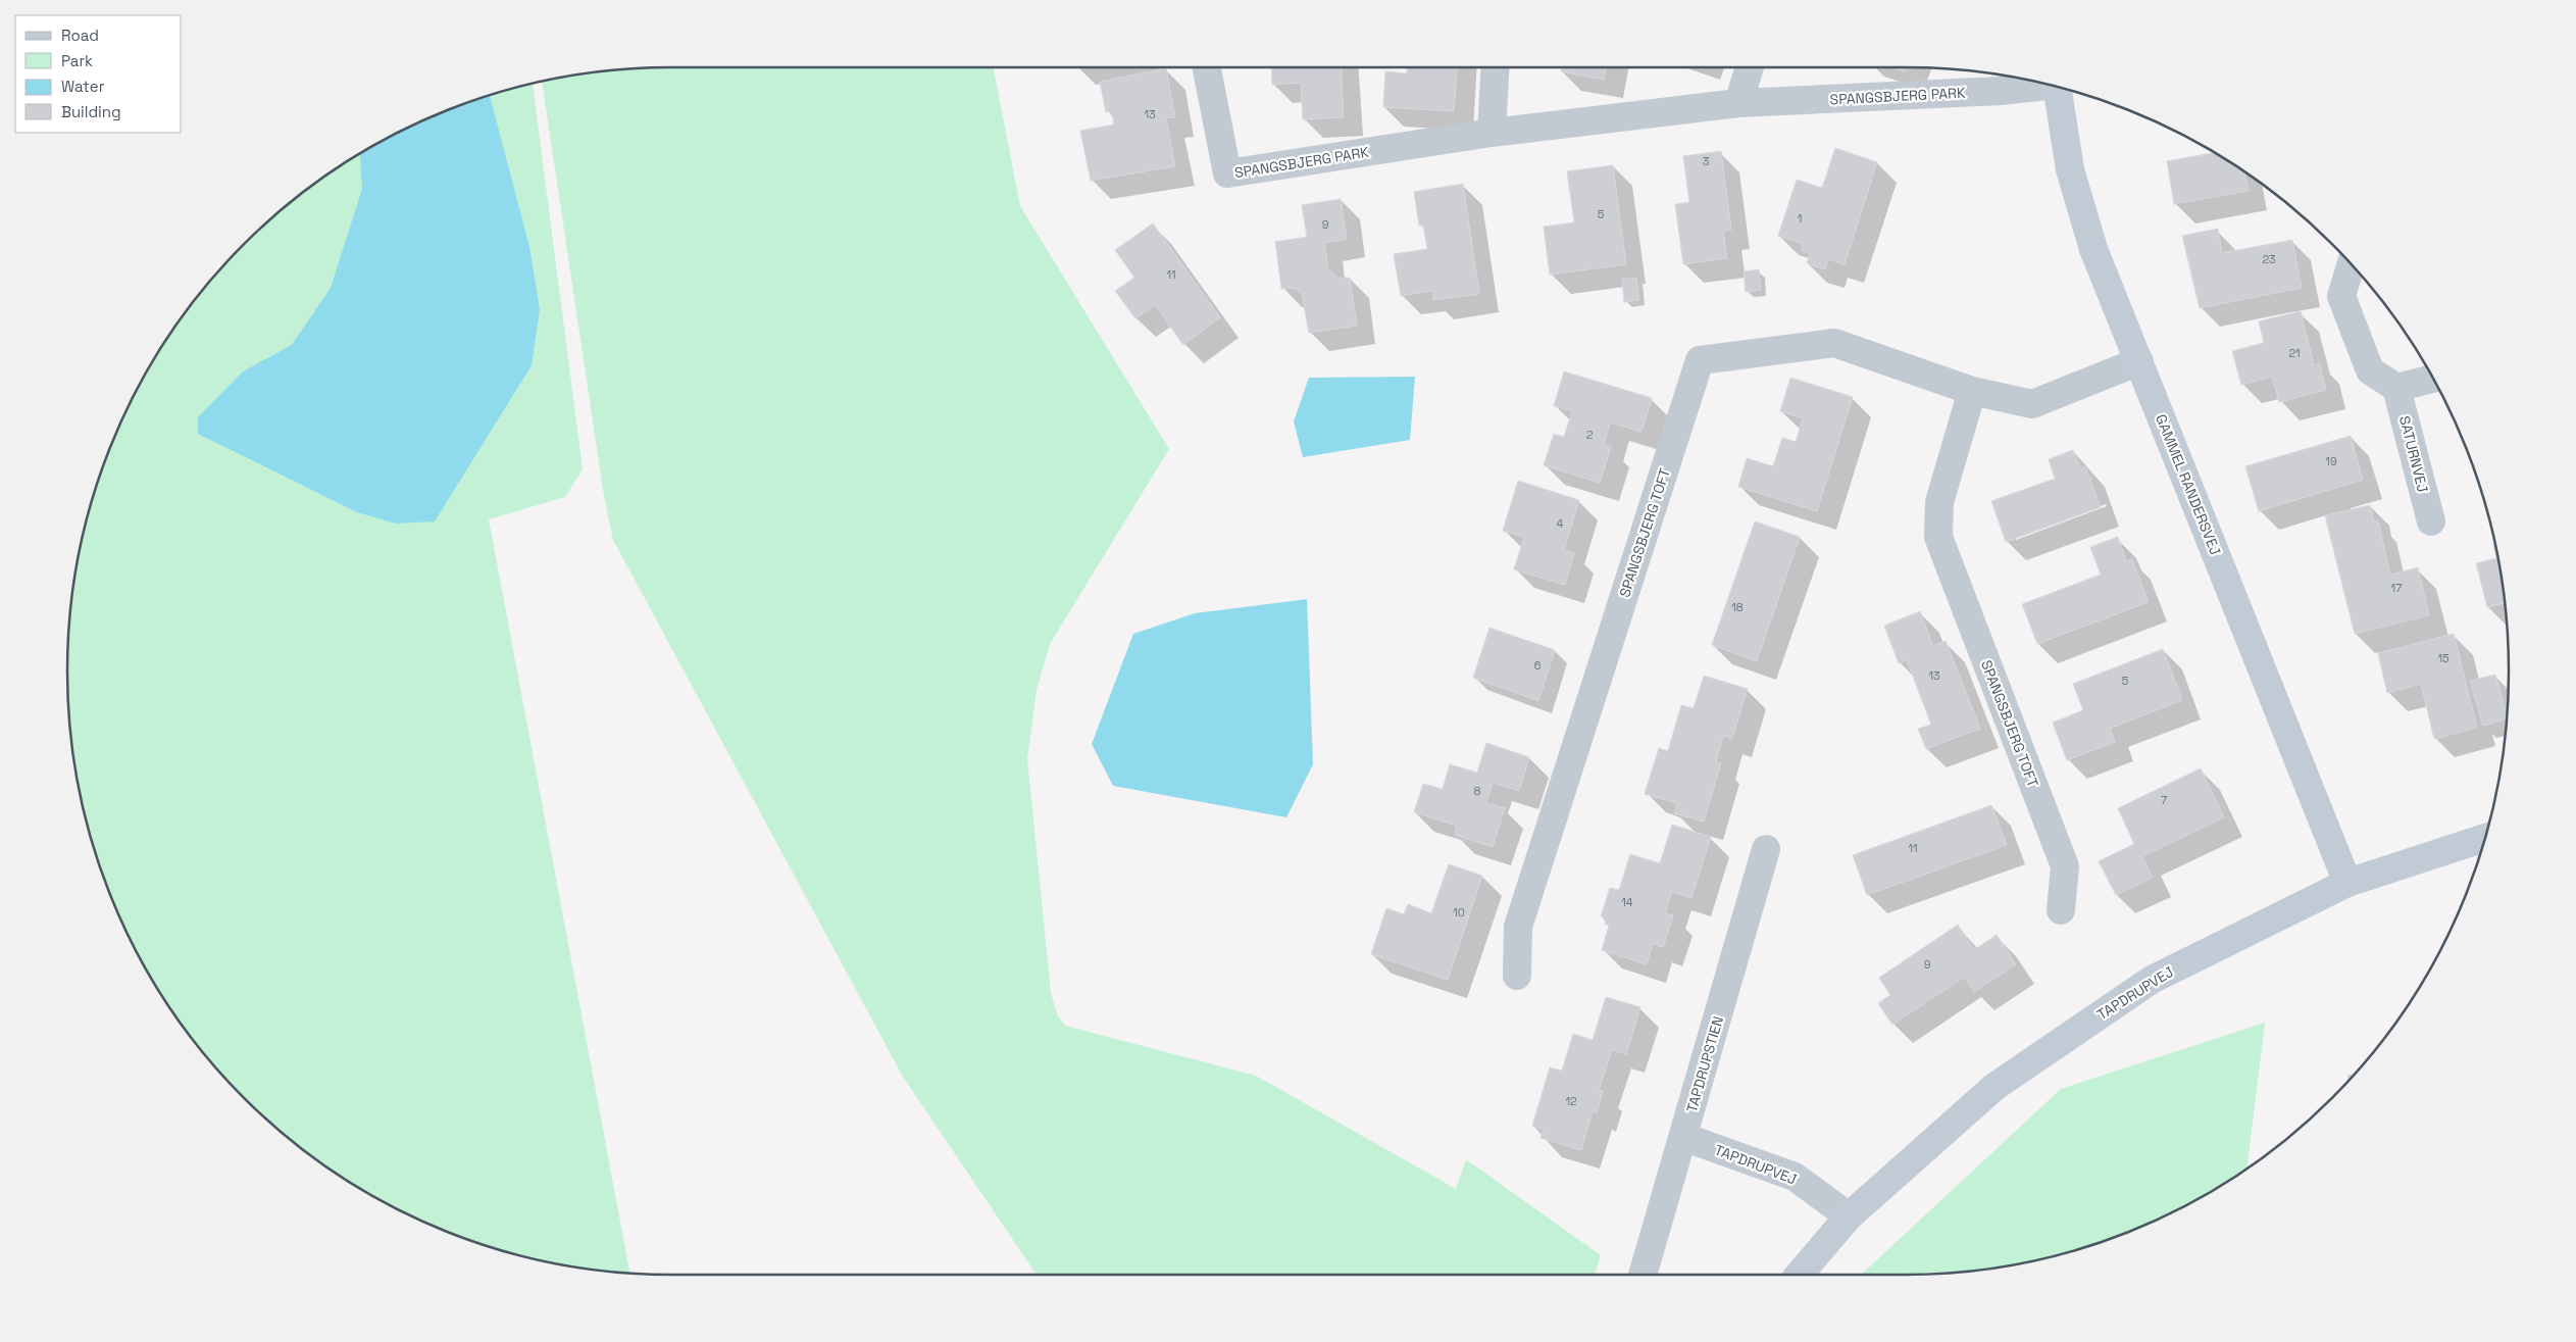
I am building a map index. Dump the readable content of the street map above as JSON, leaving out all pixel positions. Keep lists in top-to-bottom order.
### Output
{
  "streets": {
    "street": [
      "SPANGSBJERG PARK",
      "SATURNVEJ",
      "GAMMEL RANDERSVEJ",
      "SPANGSBJERG TOFT",
      "TAPDRUPVEJ",
      "TAPDRUPSTIEN"
    ]
  },
  "crossings": [
    ["GAMMEL RANDERSVEJ", "SPANGSBJERG TOFT"],
    ["GAMMEL RANDERSVEJ", "TAPDRUPVEJ"],
    ["TAPDRUPVEJ", "TAPDRUPSTIEN"]
  ],
  "house_numbers": [
    "13",
    "3",
    "5",
    "1",
    "9",
    "23",
    "11",
    "21",
    "2",
    "19",
    "4",
    "17",
    "18",
    "15",
    "6",
    "13",
    "5",
    "8",
    "7",
    "11",
    "14",
    "10",
    "9",
    "12"
  ],
  "legend": [
    "Road",
    "Park",
    "Water",
    "Building"
  ]
}
